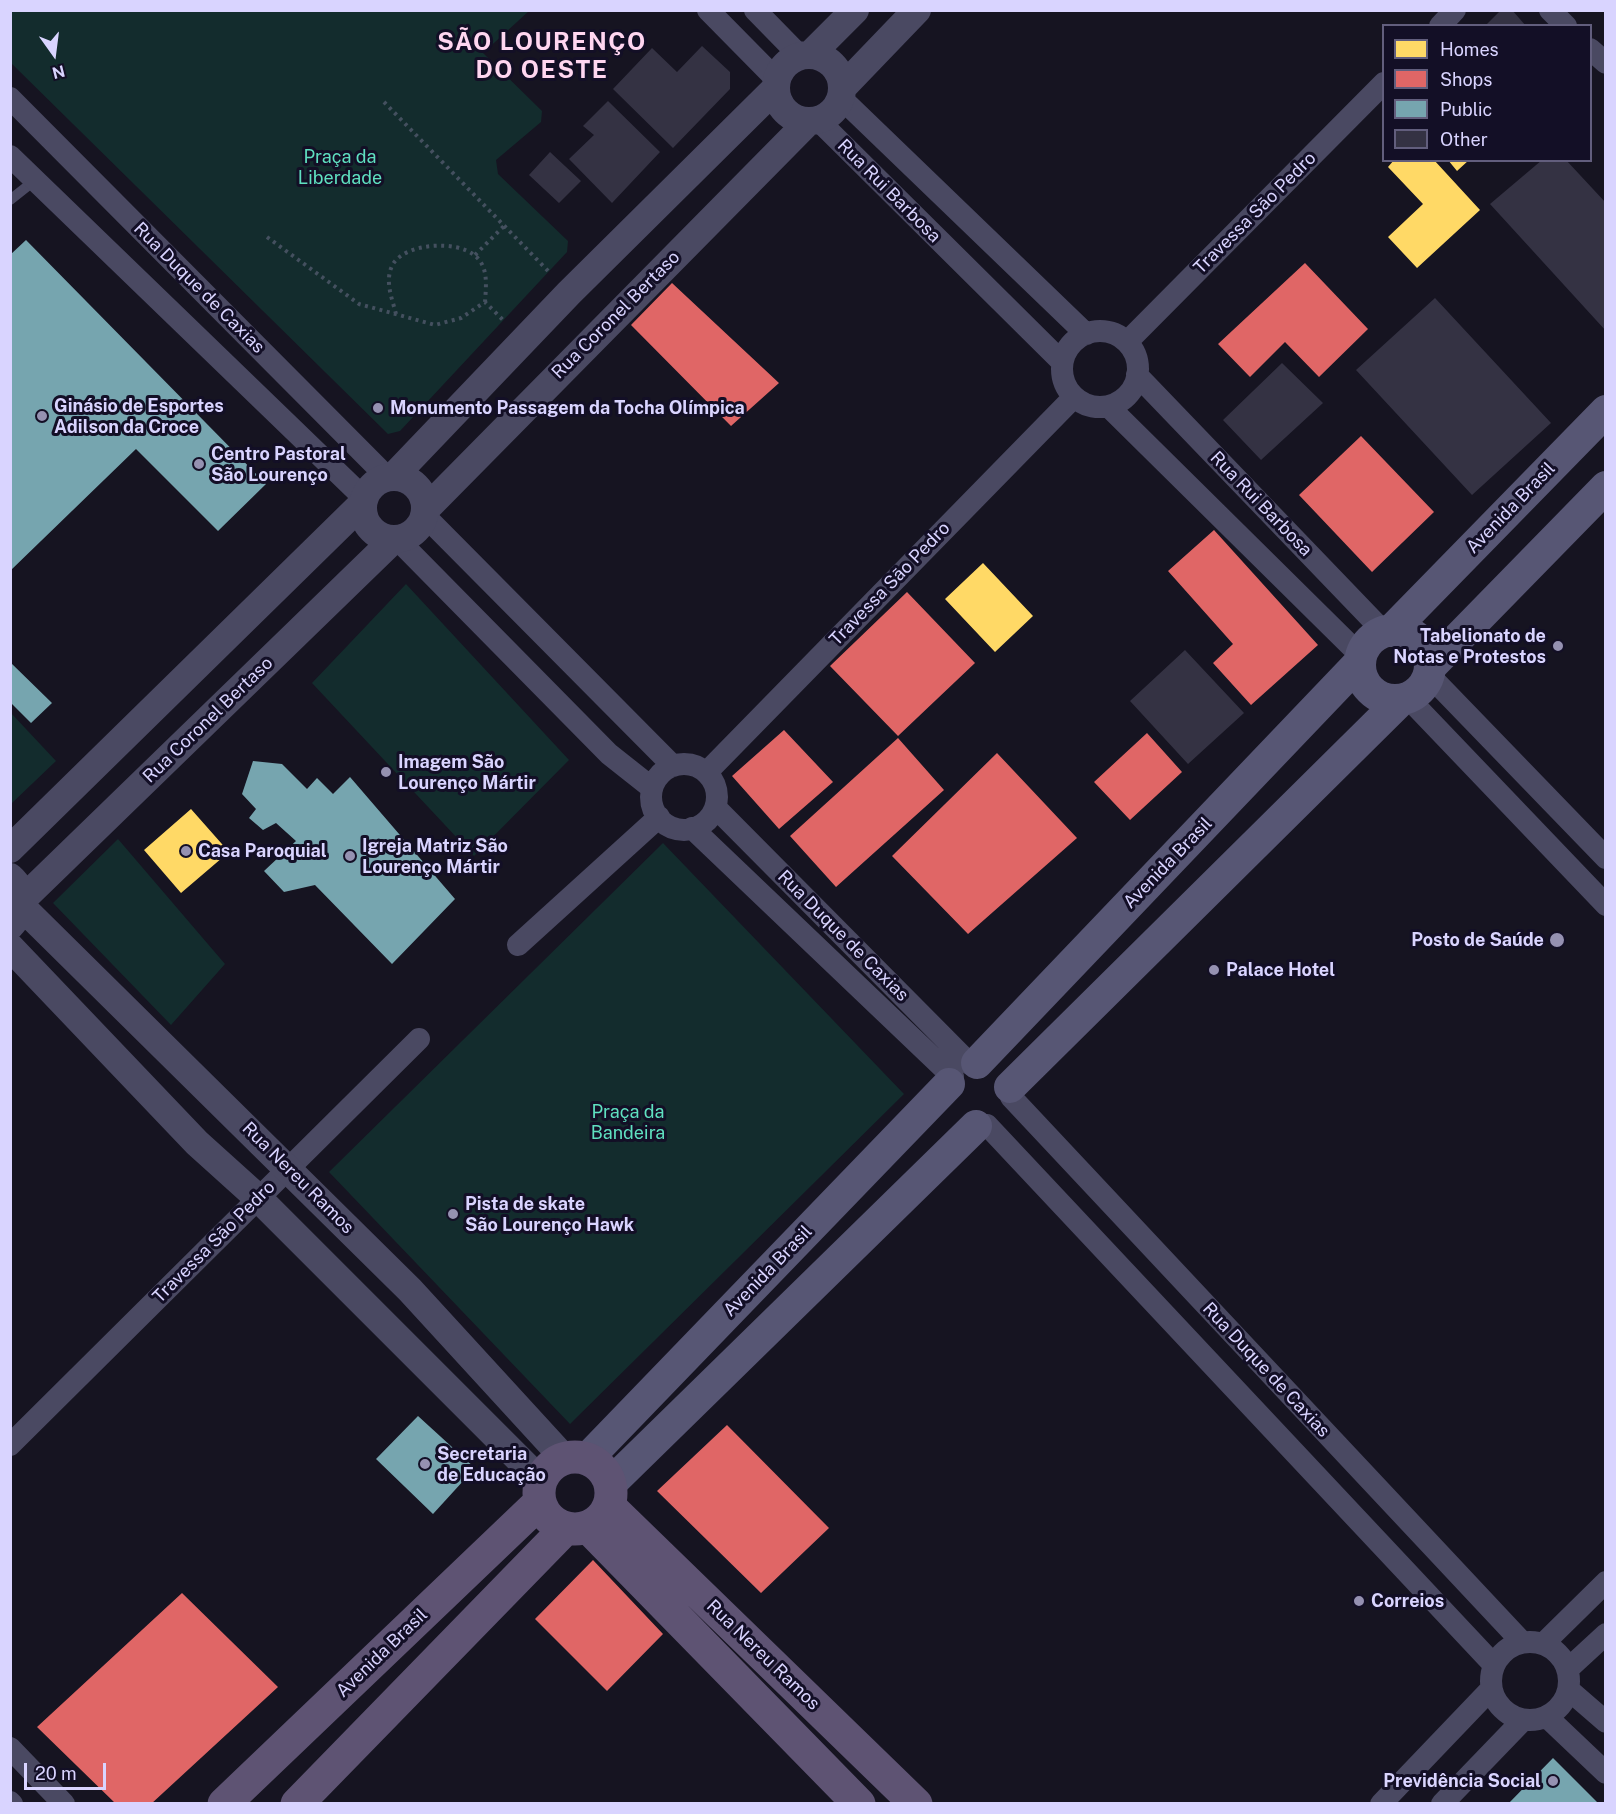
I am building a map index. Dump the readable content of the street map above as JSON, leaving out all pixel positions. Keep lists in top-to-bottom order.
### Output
{
  "streets": {
    "main road": ["Avenida Brasil", "Rua Nereu Ramos"],
    "street": [
      "Rua Rui Barbosa",
      "Travessa São Pedro",
      "Rua Duque de Caxias",
      "Rua Coronel Bertaso"
    ]
  },
  "crossings": [
    ["Rua Rui Barbosa", "Travessa São Pedro"],
    ["Rua Rui Barbosa", "Rua Coronel Bertaso"],
    ["Rua Rui Barbosa", "Avenida Brasil"],
    ["Travessa São Pedro", "Rua Duque de Caxias"],
    ["Travessa São Pedro", "Rua Nereu Ramos"],
    ["Rua Duque de Caxias", "Rua Coronel Bertaso"],
    ["Rua Duque de Caxias", "Avenida Brasil"],
    ["Rua Coronel Bertaso", "Rua Nereu Ramos"],
    ["Avenida Brasil", "Rua Nereu Ramos"]
  ],
  "districts": ["SÃO LOURENÇO DO OESTE"],
  "parks": ["Praça da Liberdade", "Praça da Bandeira"],
  "places": [
    "Monumento Passagem da Tocha Olímpica",
    "Ginásio de Esportes Adilson da Croce",
    "Centro Pastoral São Lourenço",
    "Tabelionato de Notas e Protestos",
    "Imagem São Lourenço Mártir",
    "Casa Paroquial",
    "Igreja Matriz São Lourenço Mártir",
    "Posto de Saúde",
    "Palace Hotel",
    "Pista de skate São Lourenço Hawk",
    "Secretaria de Educação",
    "Correios",
    "Previdência Social"
  ],
  "legend": [
    "Homes",
    "Shops",
    "Public",
    "Other"
  ],
  "scale_bar": "20 m",
  "north": "bottom"
}
